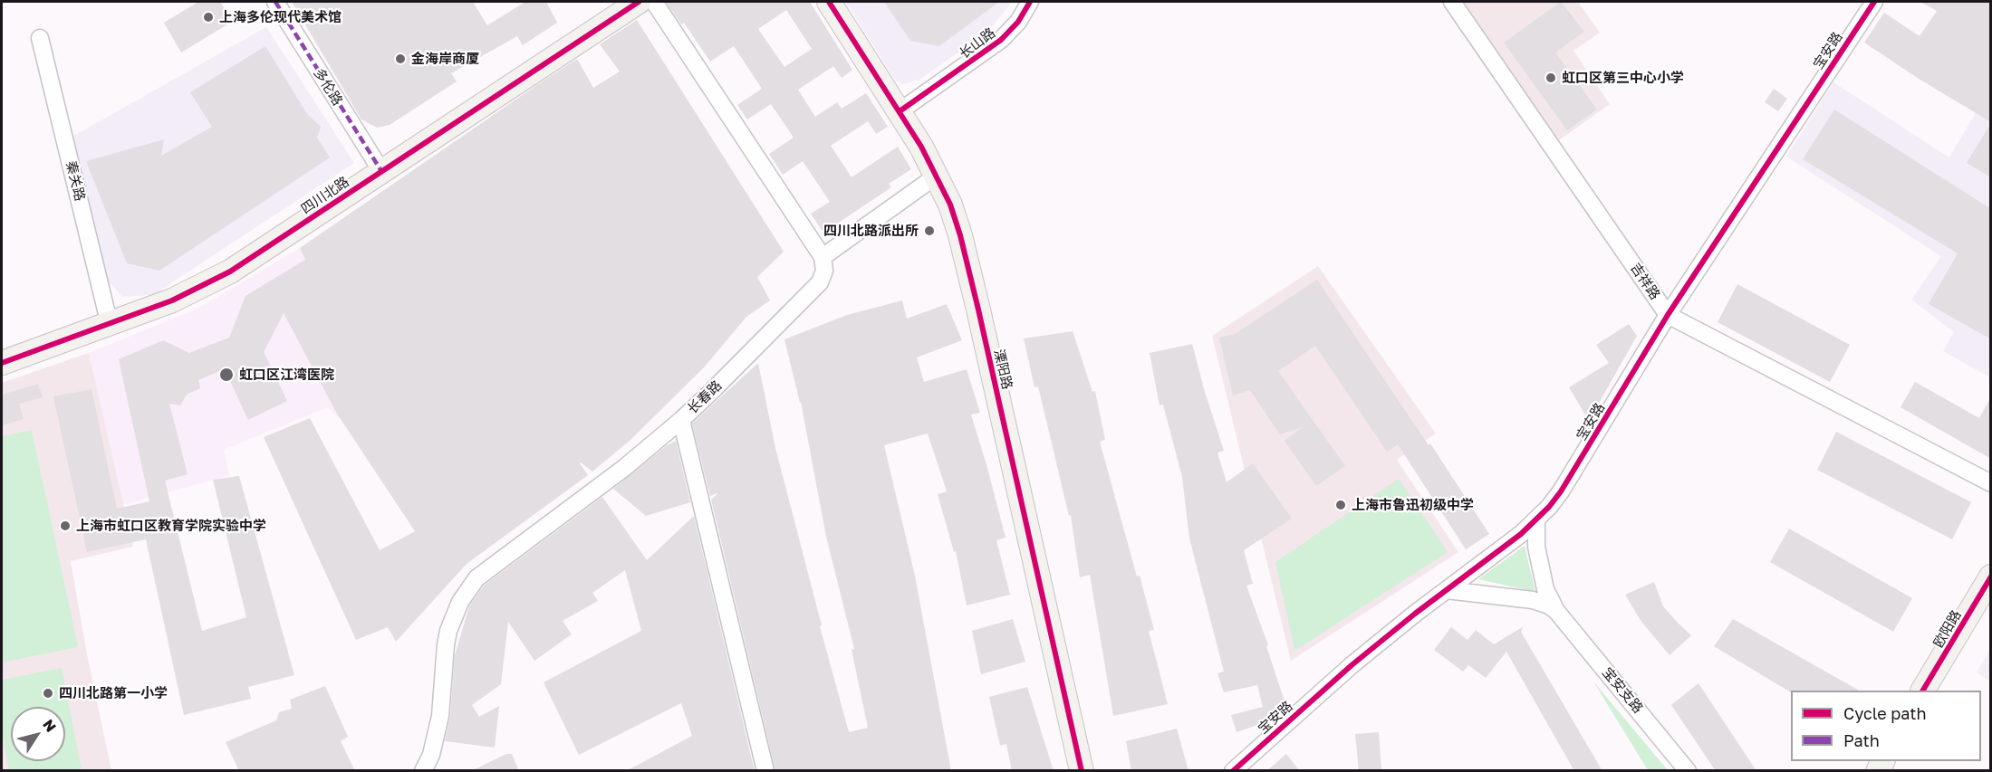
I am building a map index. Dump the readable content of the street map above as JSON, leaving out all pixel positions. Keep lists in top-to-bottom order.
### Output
{
  "streets": {
    "street": [
      "长山路",
      "宝安路",
      "多伦路",
      "秦关路",
      "四川北路",
      "吉祥路",
      "溧阳路",
      "长春路",
      "欧阳路",
      "宝安支路"
    ]
  },
  "crossings": [
    ["长山路", "溧阳路"],
    ["宝安路", "吉祥路"],
    ["宝安路", "宝安支路"],
    ["多伦路", "四川北路"],
    ["秦关路", "四川北路"]
  ],
  "places": [
    "上海多伦现代美术馆",
    "金海岸商厦",
    "虹口区第三中心小学",
    "四川北路派出所",
    "虹口区江湾医院",
    "上海市鲁迅初级中学",
    "上海市虹口区教育学院实验中学",
    "四川北路第一小学"
  ],
  "legend": ["Cycle path", "Path"],
  "north": "top right"
}
